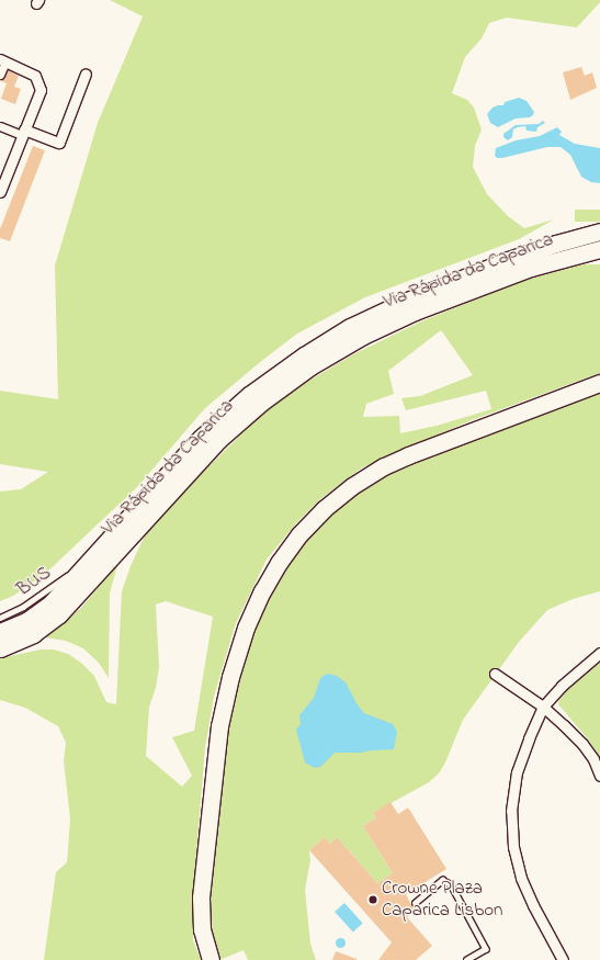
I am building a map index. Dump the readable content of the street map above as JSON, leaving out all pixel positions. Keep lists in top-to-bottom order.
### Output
{
  "streets": {
    "main road": ["Via Rápida da Caparica"],
    "lane": ["BUS"]
  },
  "crossings": [
    ["Via Rápida da Caparica", "BUS"]
  ],
  "places": ["Crowne Plaza Caparica Lisbon"]
}
